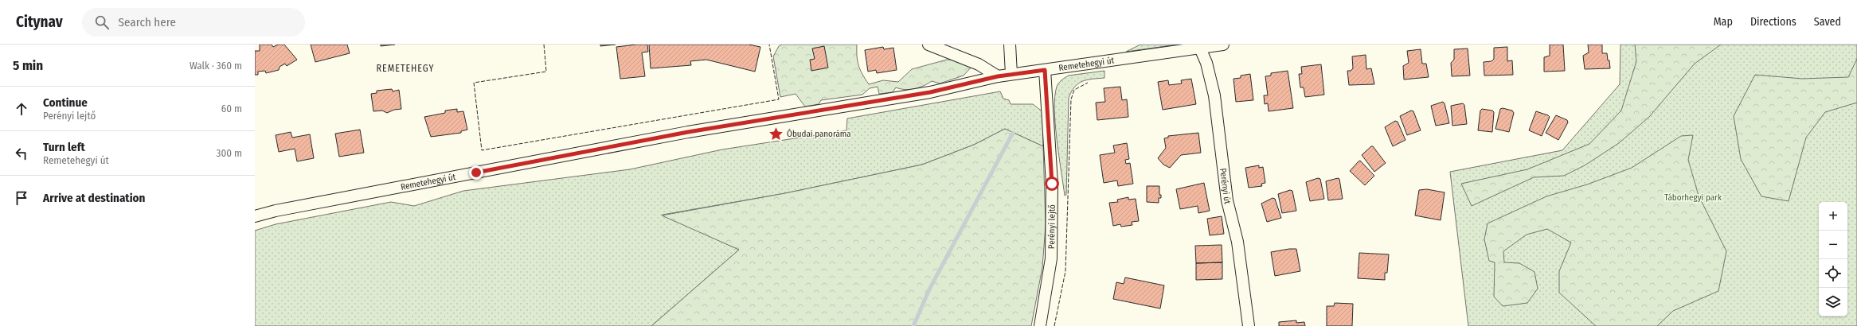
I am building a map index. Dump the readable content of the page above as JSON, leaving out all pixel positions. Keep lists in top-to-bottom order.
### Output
{
  "streets": {
    "street": ["Remetehegyi út", "Perényi út", "Perényi lejtő"]
  },
  "crossings": [
    ["Remetehegyi út", "Perényi út"],
    ["Remetehegyi út", "Perényi lejtő"]
  ],
  "districts": ["REMETEHEGY"],
  "parks": ["Táborhegyi park"],
  "places": {
    "place": ["Óbudai panoráma"]
  },
  "page": {
    "header": "Citynav",
    "search": "Search here",
    "nav": ["Map", "Directions", "Saved"],
    "heading": ["5 min", "Walk · 360 m"],
    "list": [
      ["Continue", "Perényi lejtő", "60 m"],
      ["Turn left", "Remetehegyi út", "300 m"],
      "Arrive at destination"
    ],
    "map_buttons": ["+", "−"]
  }
}
